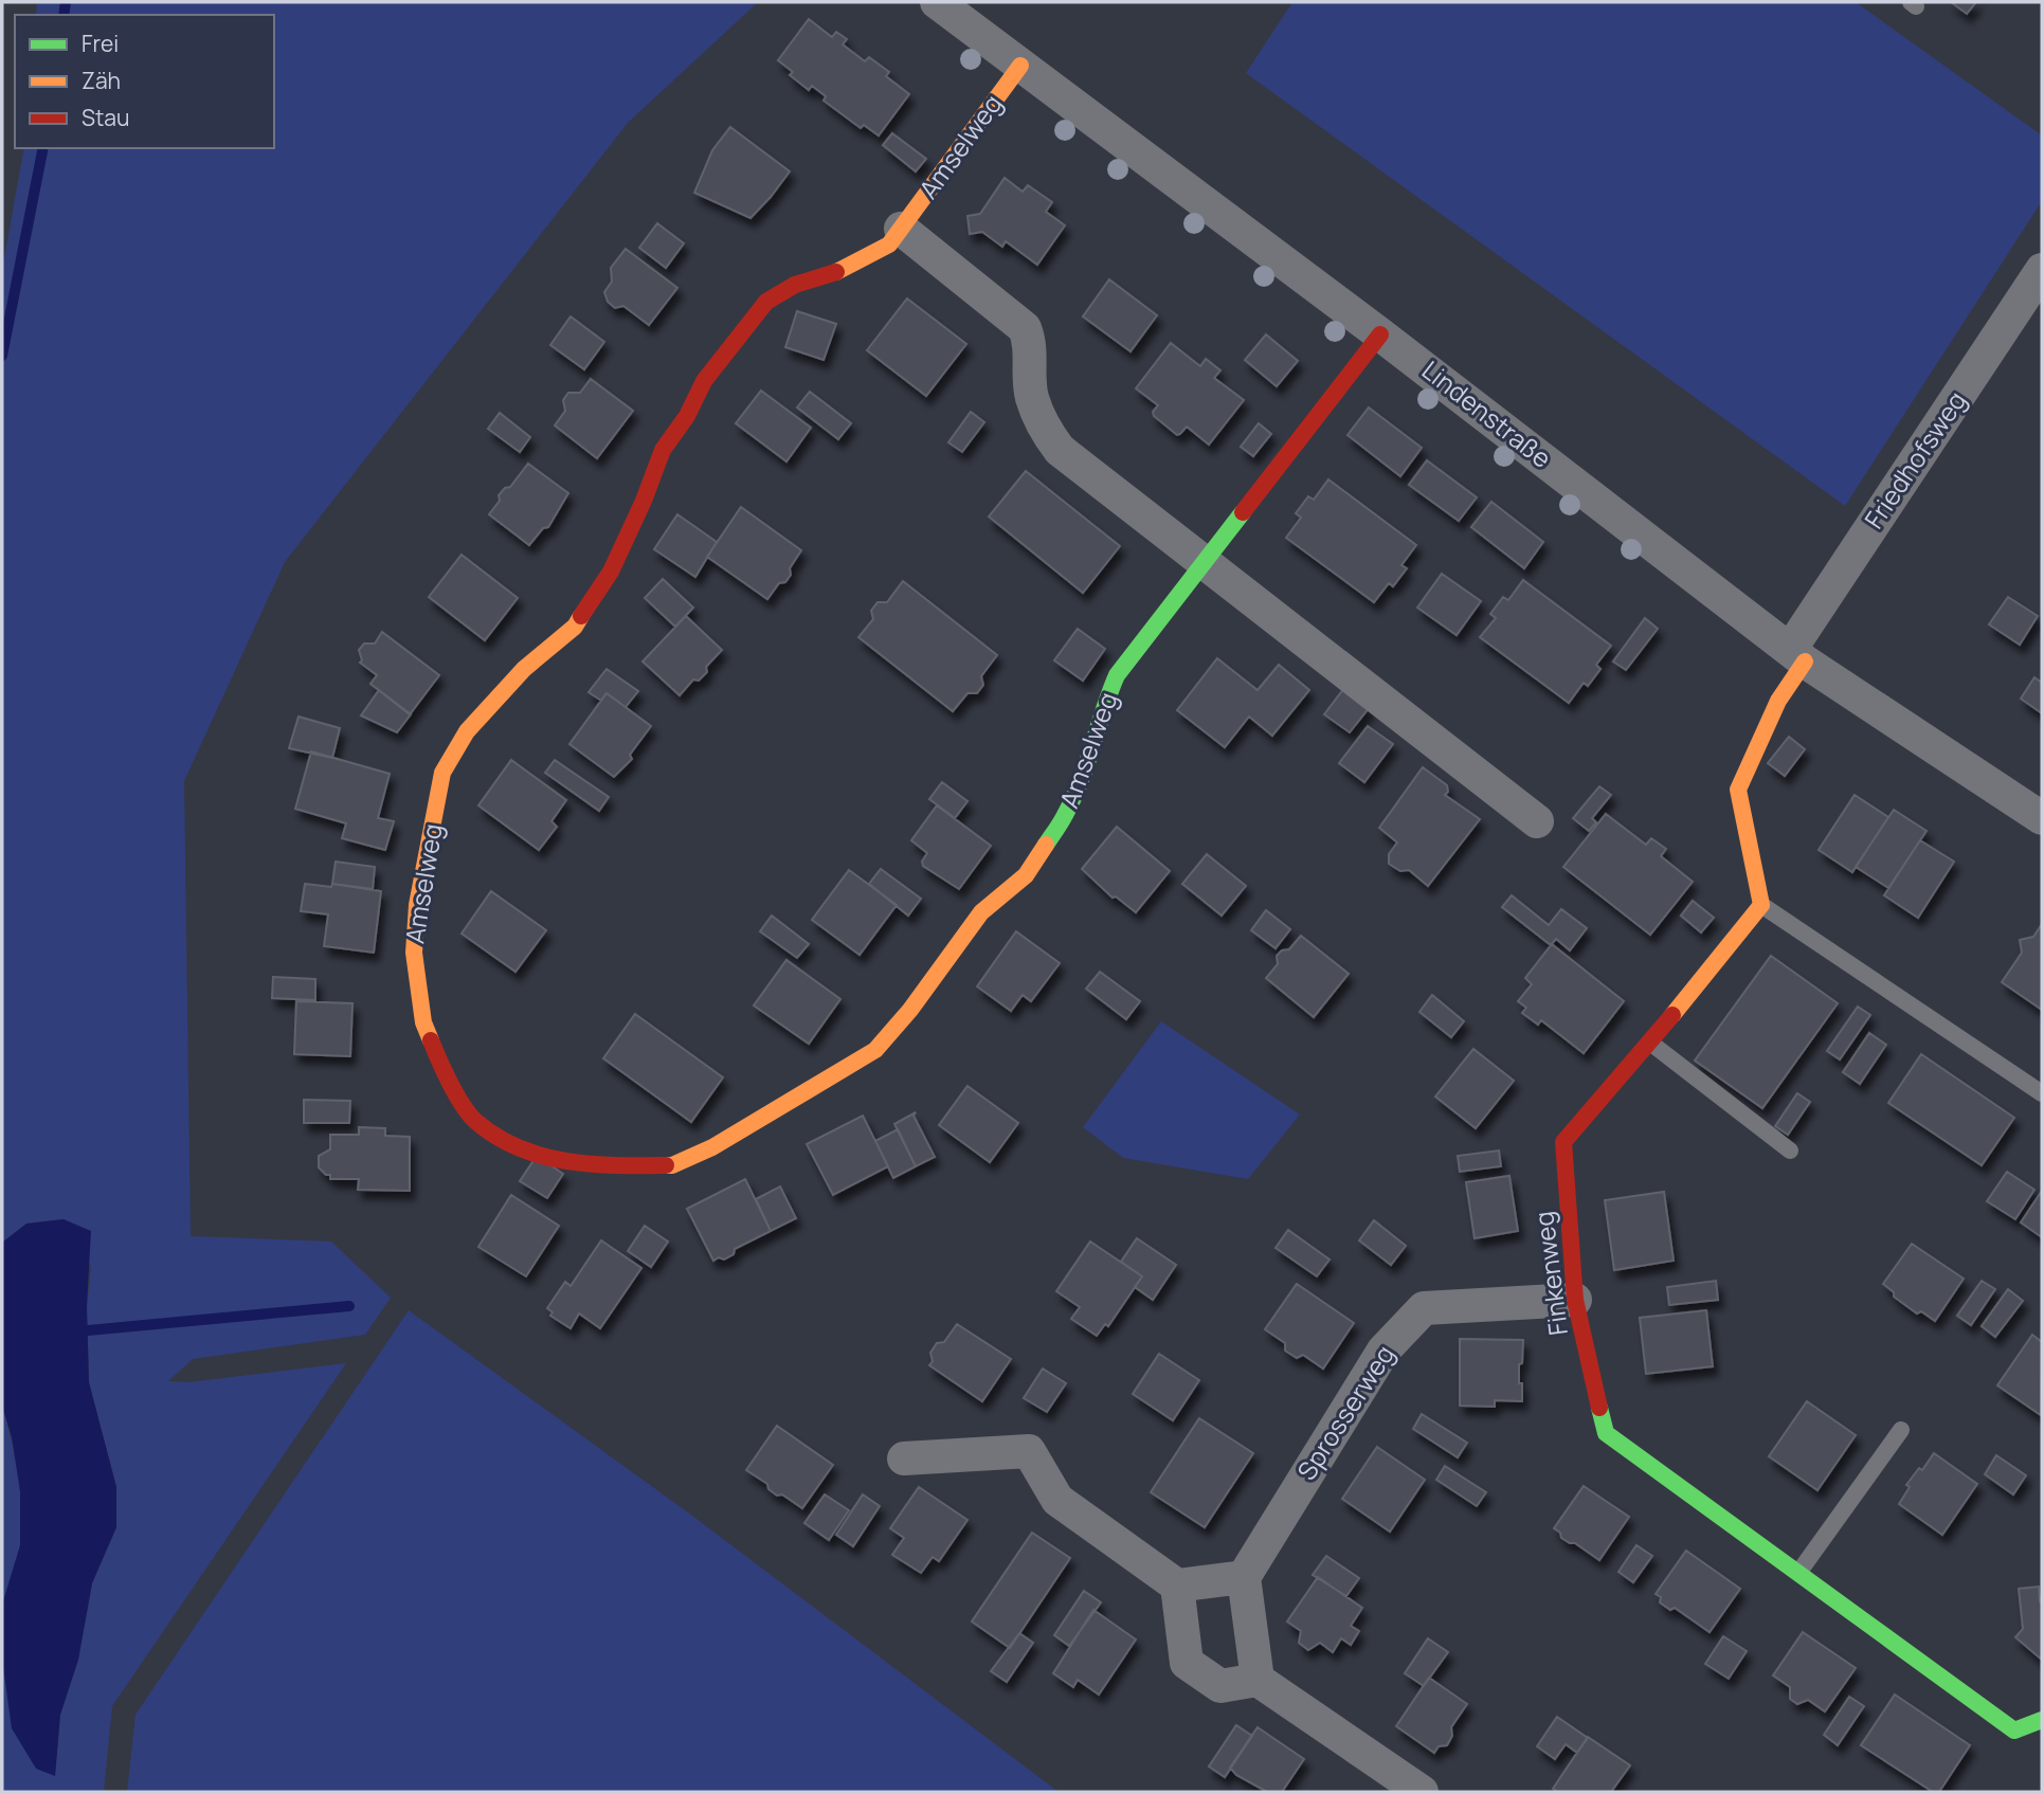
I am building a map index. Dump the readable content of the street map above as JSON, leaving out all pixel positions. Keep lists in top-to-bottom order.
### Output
{
  "streets": {
    "street": [
      "Amselweg",
      "Lindenstraße",
      "Friedhofsweg",
      "Finkenweg",
      "Sprosserweg"
    ]
  },
  "crossings": [
    ["Amselweg", "Lindenstraße"],
    ["Lindenstraße", "Friedhofsweg"],
    ["Finkenweg", "Sprosserweg"]
  ],
  "legend": ["Frei", "Zäh", "Stau"]
}
